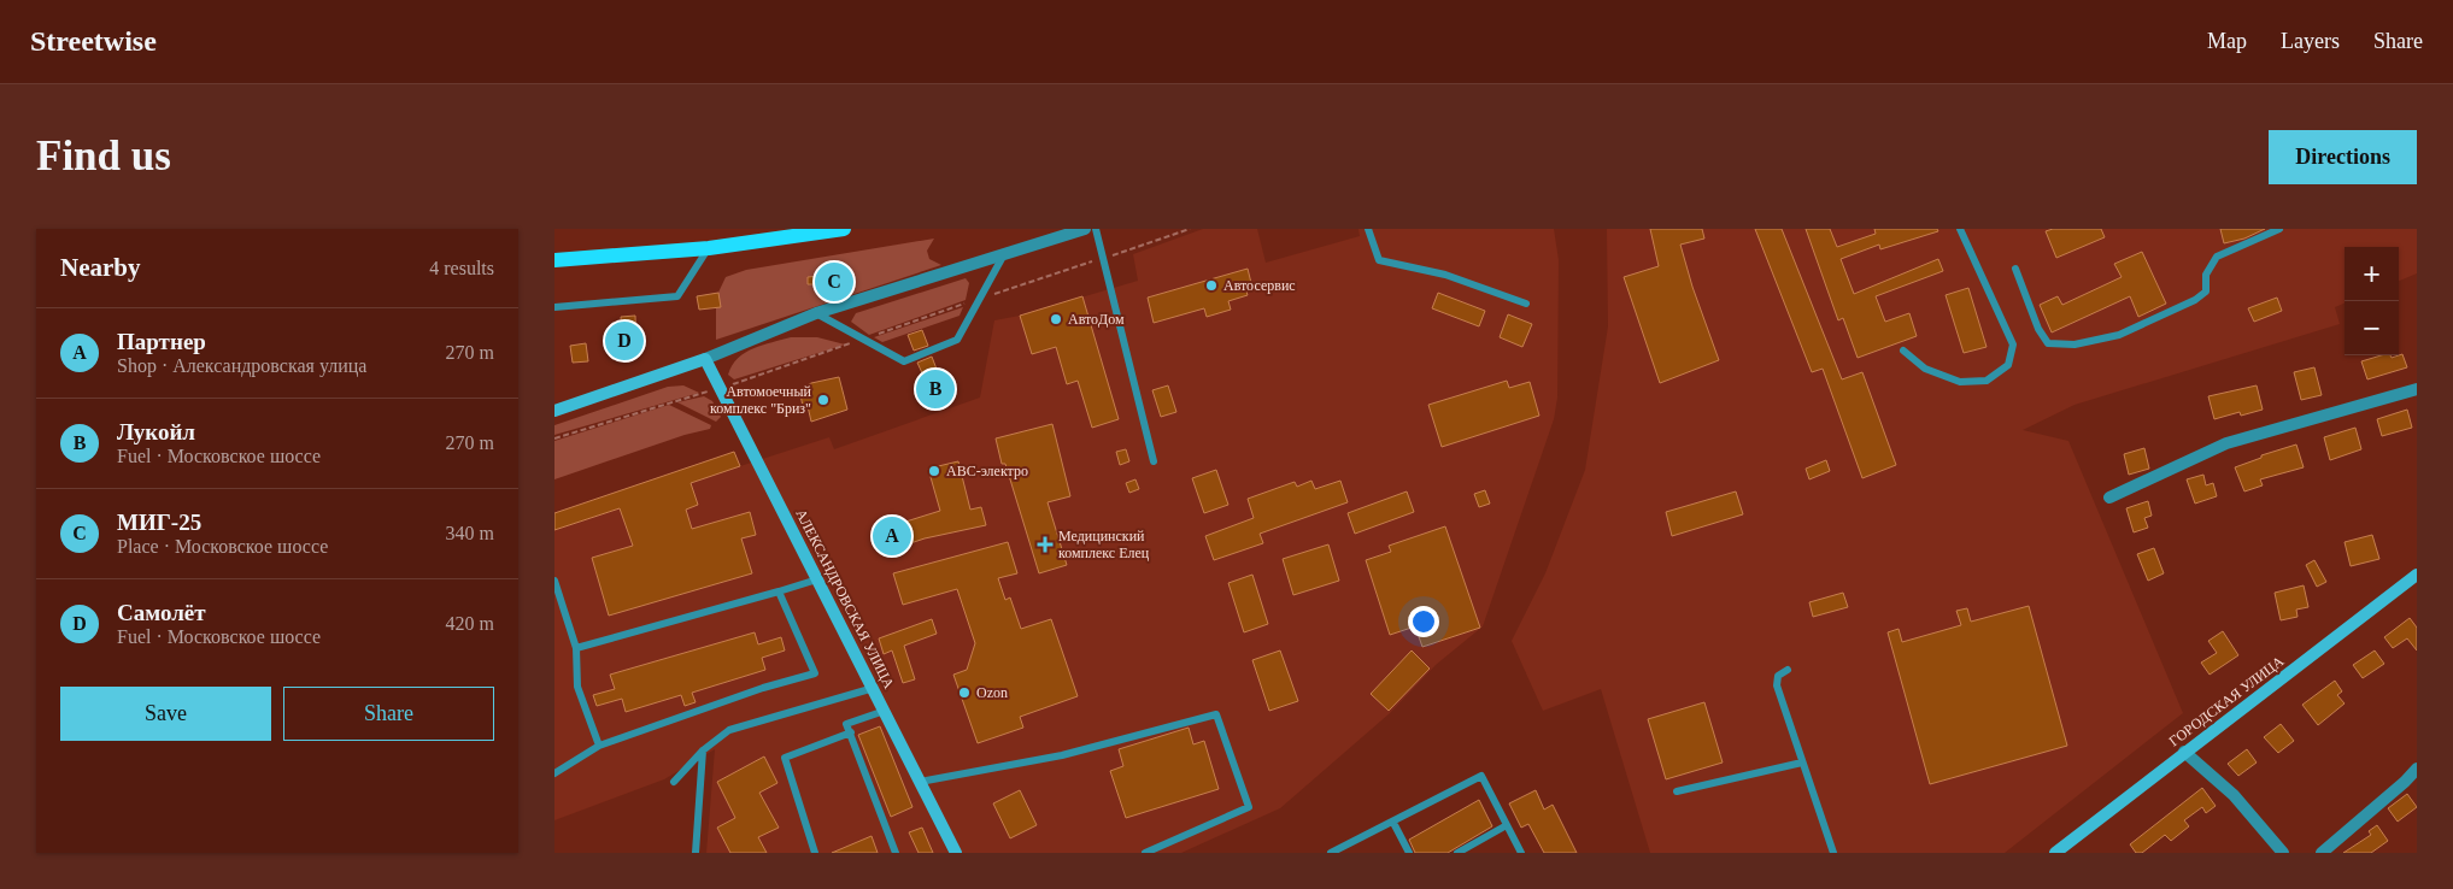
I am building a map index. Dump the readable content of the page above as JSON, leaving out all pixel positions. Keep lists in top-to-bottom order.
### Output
{
  "streets": {
    "street": ["АЛЕКСАНДРОВСКАЯ УЛИЦА", "ГОРОДСКАЯ УЛИЦА"]
  },
  "places": {
    "other": [
      "Автосервис",
      "АвтоДом",
      "Автомоечный комплекс \"Бриз\"",
      "АВС-электро",
      "Ozon"
    ],
    "health": ["Медицинский комплекс Елец"]
  },
  "page": {
    "header": "Streetwise",
    "nav": ["Map", "Layers", "Share"],
    "buttons": [
      "Directions",
      ["Save", "Share"]
    ],
    "title": "Find us",
    "heading": ["Nearby", "4 results"],
    "map_buttons": ["+", "−"],
    "pins": [
      "C",
      "D",
      "B",
      "A"
    ],
    "list": [
      {
        "mark": "A",
        "name": "Партнер",
        "note": "Shop · Александровская улица",
        "value": "270 m"
      },
      {
        "mark": "B",
        "name": "Лукойл",
        "note": "Fuel · Московское шоссе",
        "value": "270 m"
      },
      {
        "mark": "C",
        "name": "МИГ-25",
        "note": "Place · Московское шоссе",
        "value": "340 m"
      },
      {
        "mark": "D",
        "name": "Самолёт",
        "note": "Fuel · Московское шоссе",
        "value": "420 m"
      }
    ]
  }
}
